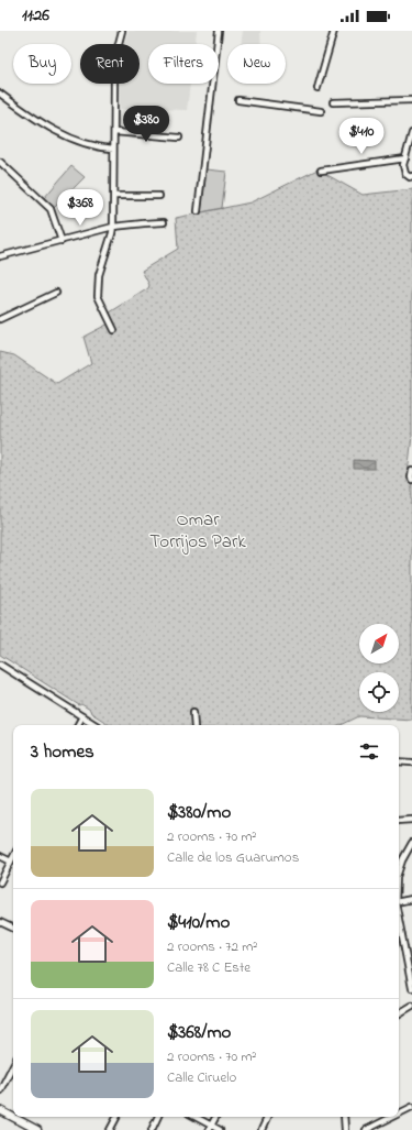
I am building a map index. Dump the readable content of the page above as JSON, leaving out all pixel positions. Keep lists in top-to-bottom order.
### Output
{
  "parks": ["Omar Torrijos Park"],
  "north": "top right",
  "page": {
    "status": "11:26",
    "chip": [
      "Buy",
      "Rent",
      "Filters",
      "New"
    ],
    "price": ["$380", "$410", "$368"],
    "heading": "3 homes",
    "list": [
      {
        "name": "$380/mo",
        "note": "2 rooms · 70 m² · Calle de los Guarumos"
      },
      {
        "name": "$410/mo",
        "note": "2 rooms · 72 m² · Calle 78 C Este"
      },
      {
        "name": "$368/mo",
        "note": "2 rooms · 70 m² · Calle Ciruelo"
      }
    ]
  }
}
